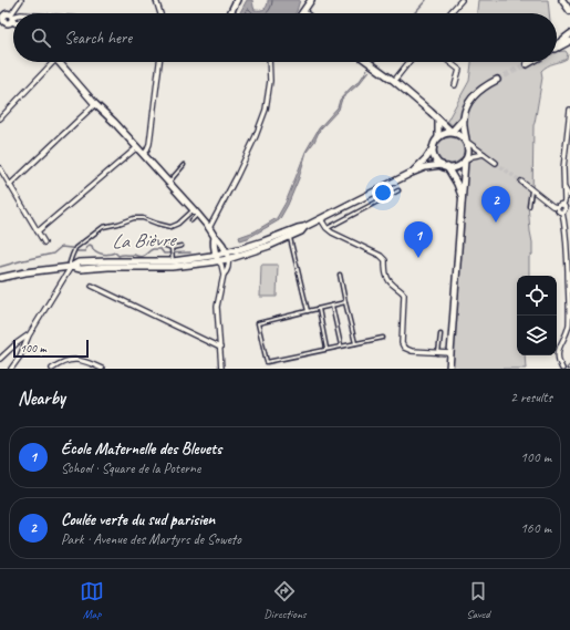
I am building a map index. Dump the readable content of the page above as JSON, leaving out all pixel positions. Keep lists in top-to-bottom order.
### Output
{
  "water": ["La Bièvre"],
  "scale_bar": "100 m",
  "page": {
    "search": "Search here",
    "pins": ["2", "1"],
    "scale": "100 m",
    "heading": ["Nearby", "2 results"],
    "list": [
      {
        "mark": "1",
        "name": "École Maternelle des Bleuets",
        "note": "School · Square de la Poterne",
        "value": "100 m"
      },
      {
        "mark": "2",
        "name": "Coulée verte du sud parisien",
        "note": "Park · Avenue des Martyrs de Soweto",
        "value": "160 m"
      }
    ],
    "nav": ["Map", "Directions", "Saved"]
  }
}
